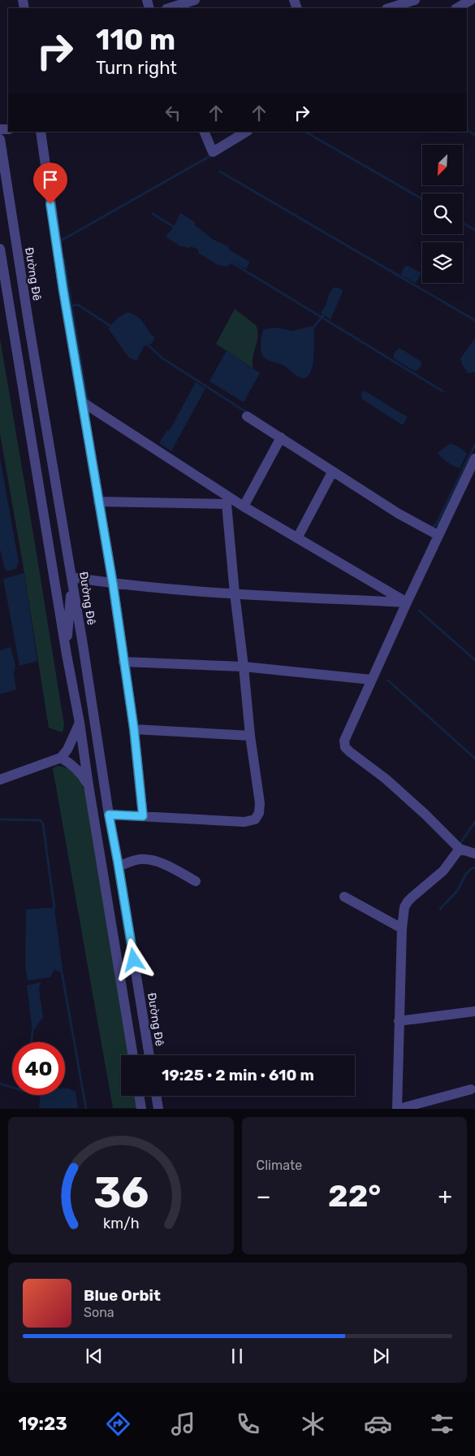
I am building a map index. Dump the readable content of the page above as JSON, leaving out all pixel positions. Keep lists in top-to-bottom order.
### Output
{
  "streets": {
    "street": ["Đường Đê"]
  },
  "north": "bottom left",
  "page": {
    "turn": ["110 m", "Turn right"],
    "limit": "40",
    "trip": "19:25 · 2 min · 610 m",
    "tile": "Climate",
    "heat": ["−", "22°", "+"],
    "song": ["Blue Orbit", "Sona"],
    "tabs": "19:23",
    "gauge": ["36", "km/h"]
  }
}
